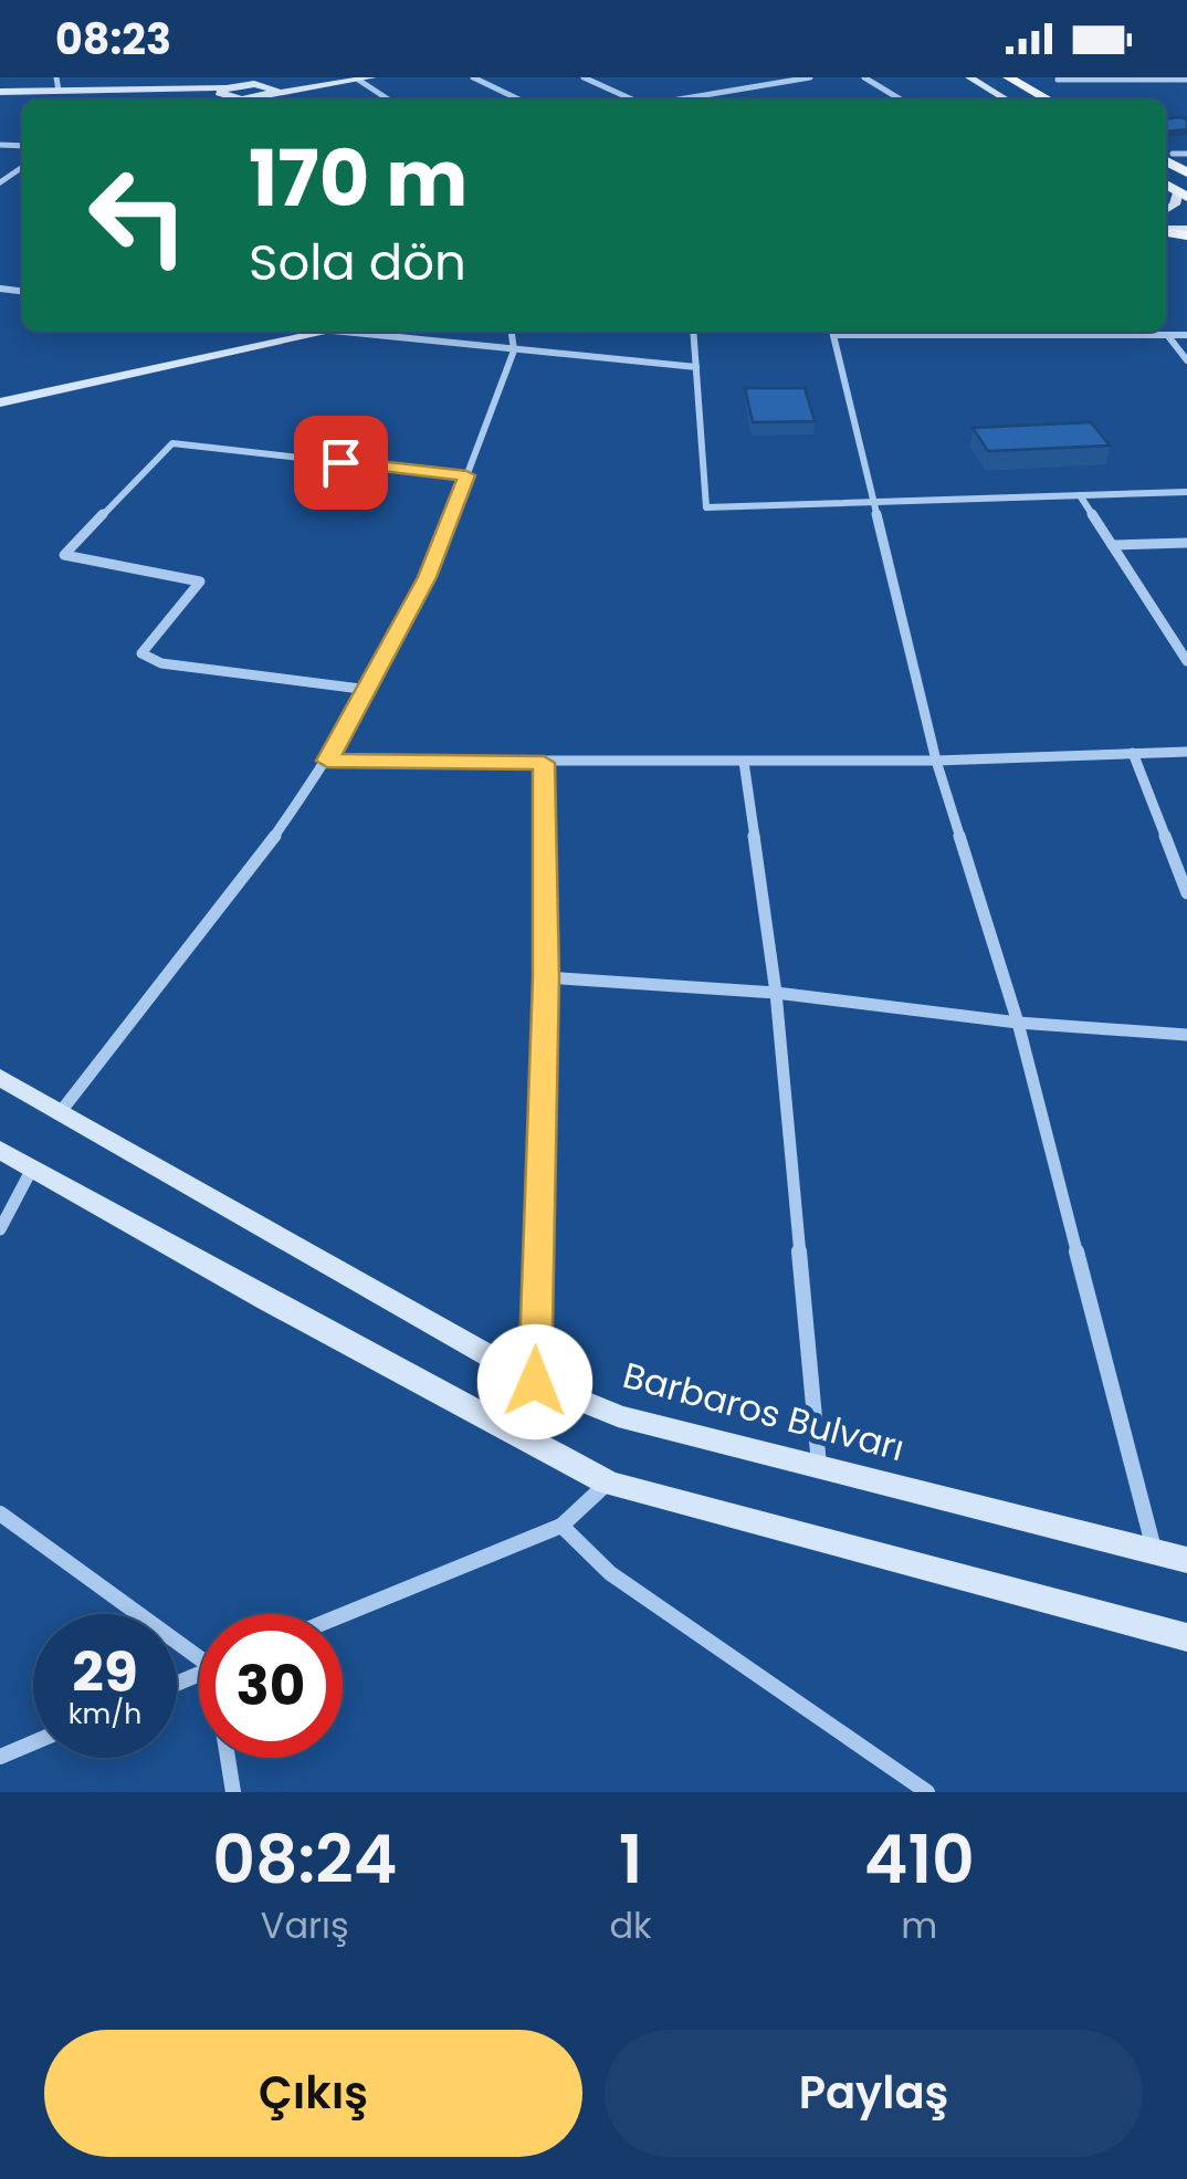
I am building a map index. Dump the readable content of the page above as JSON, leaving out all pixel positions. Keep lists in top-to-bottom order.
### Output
{
  "streets": {
    "street": ["Barbaros Bulvarı"]
  },
  "page": {
    "status": "08:23",
    "turn": ["170 m", "Sola dön"],
    "speed": "29 km/h",
    "limit": "30",
    "eta": [
      "08:24",
      "Varış",
      "1",
      "dk",
      "410",
      "m"
    ],
    "buttons": ["Çıkış", "Paylaş"]
  }
}
